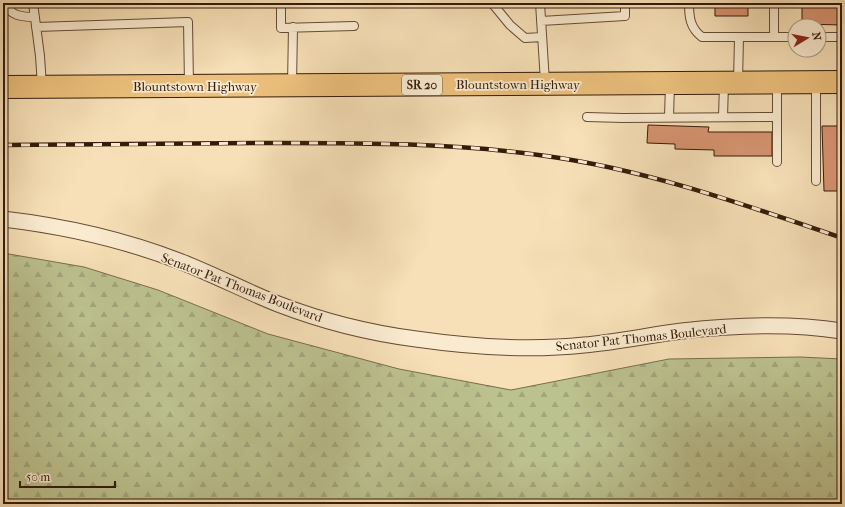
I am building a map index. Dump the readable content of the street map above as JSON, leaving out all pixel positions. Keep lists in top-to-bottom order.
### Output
{
  "streets": {
    "main road": ["Blountstown Highway", "SR 20"],
    "street": ["Senator Pat Thomas Boulevard"]
  },
  "scale_bar": "50 m",
  "north": "right"
}
